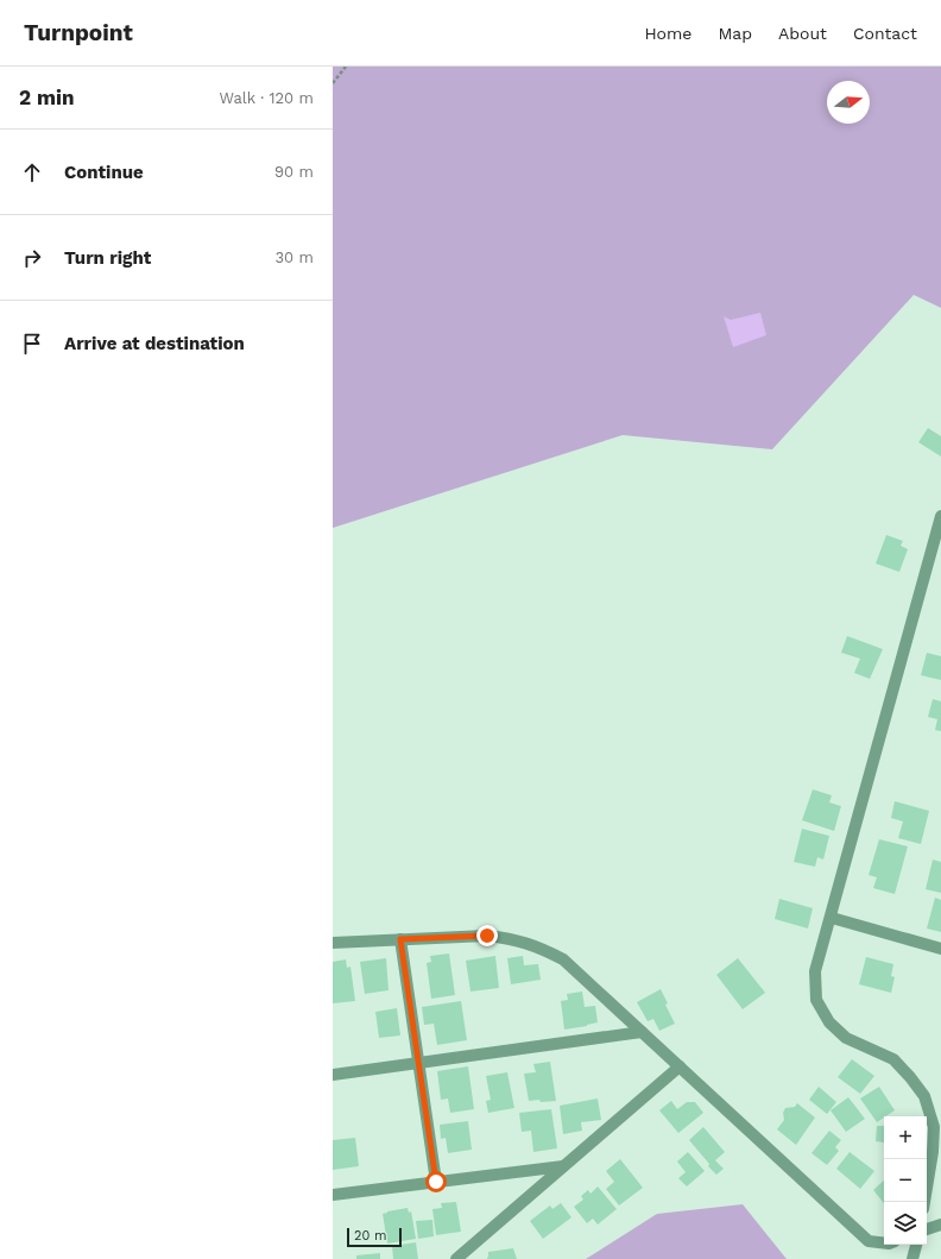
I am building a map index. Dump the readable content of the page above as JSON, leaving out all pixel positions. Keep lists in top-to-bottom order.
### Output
{
  "scale_bar": "20 m",
  "north": "right",
  "page": {
    "header": "Turnpoint",
    "nav": [
      "Home",
      "Map",
      "About",
      "Contact"
    ],
    "heading": ["2 min", "Walk · 120 m"],
    "list": [
      ["Continue", "90 m"],
      ["Turn right", "30 m"],
      "Arrive at destination"
    ],
    "map_buttons": ["+", "−"],
    "scale": "20 m"
  }
}
